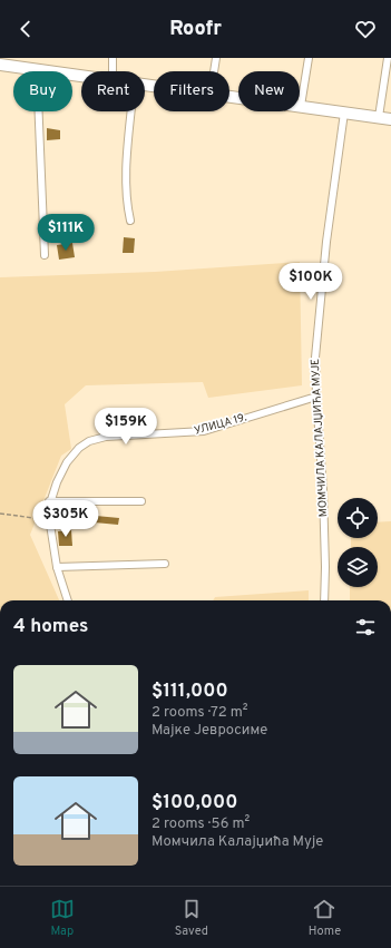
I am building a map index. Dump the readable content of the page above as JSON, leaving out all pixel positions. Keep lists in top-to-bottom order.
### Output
{
  "streets": {
    "street": ["УЛИЦА 19.", "МОМЧИЛА КАЛАЈЏИЋА МУЈЕ"]
  },
  "crossings": [
    ["УЛИЦА 19.", "МОМЧИЛА КАЛАЈЏИЋА МУЈЕ"]
  ],
  "page": {
    "header": "Roofr",
    "chip": [
      "Buy",
      "Rent",
      "Filters",
      "New"
    ],
    "price": [
      "$111K",
      "$100K",
      "$159K",
      "$305K"
    ],
    "heading": "4 homes",
    "list": [
      {
        "name": "$111,000",
        "note": "2 rooms · 72 m² · Мајке Јевросиме"
      },
      {
        "name": "$100,000",
        "note": "2 rooms · 56 m² · Момчила Калајџића Мује"
      }
    ],
    "tabs": ["Map", "Saved", "Home"]
  }
}
